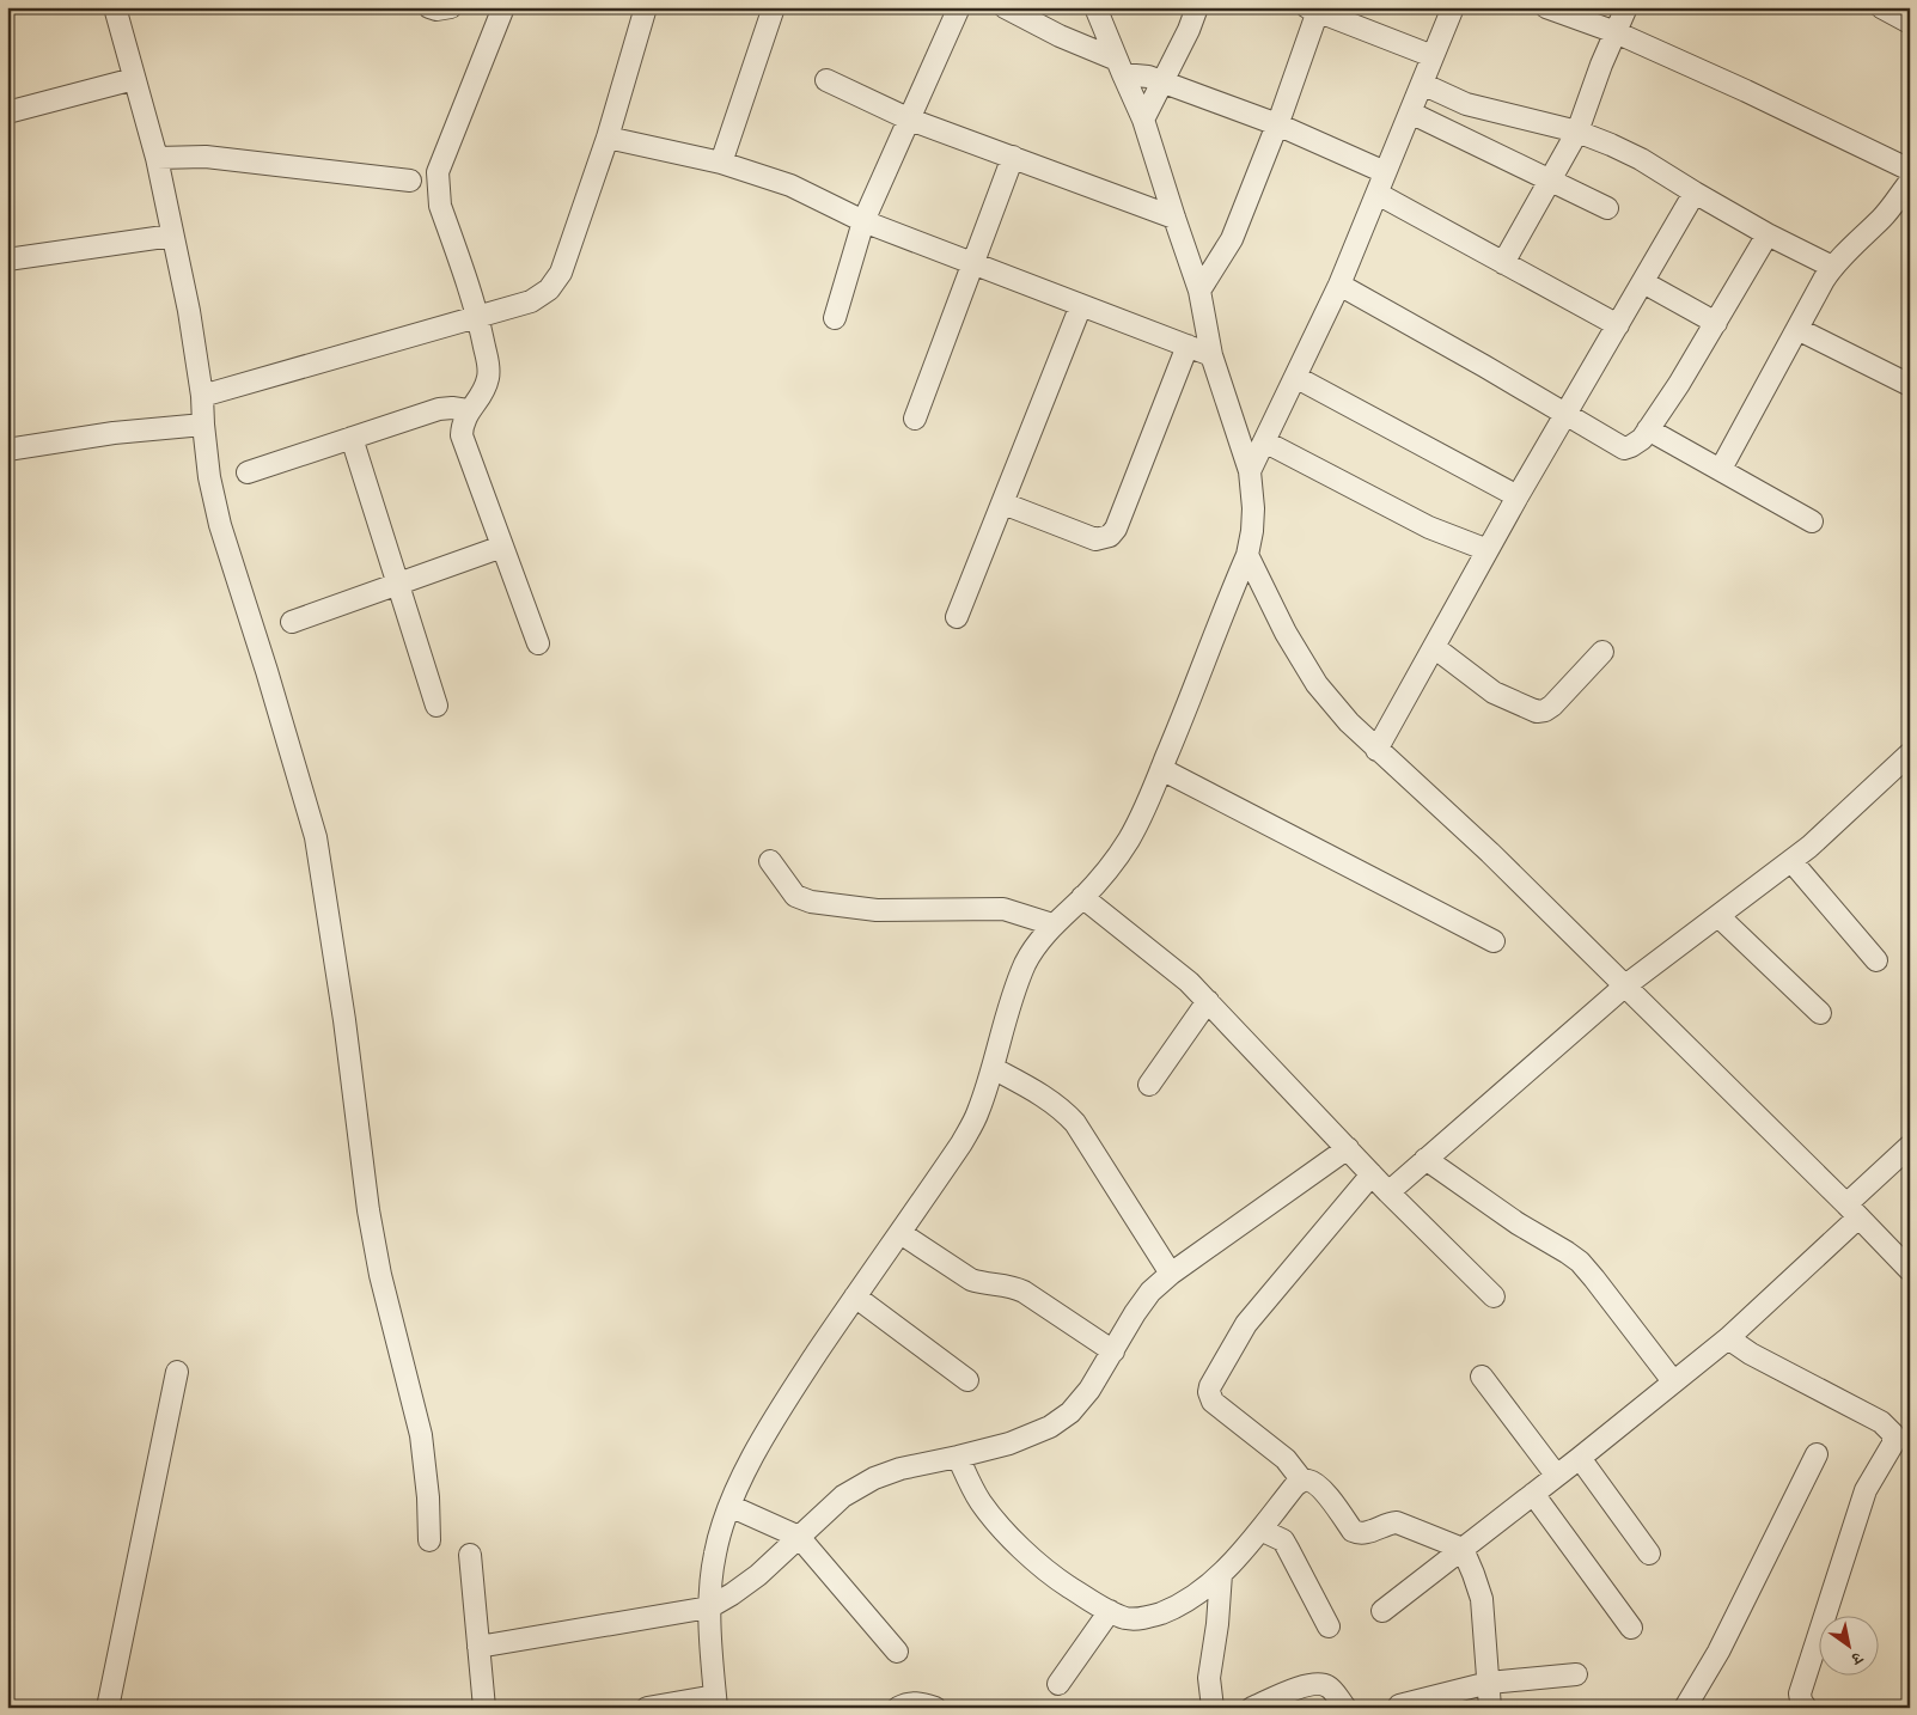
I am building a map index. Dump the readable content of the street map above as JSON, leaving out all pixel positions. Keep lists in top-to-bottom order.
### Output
{
  "north": "bottom right"
}
